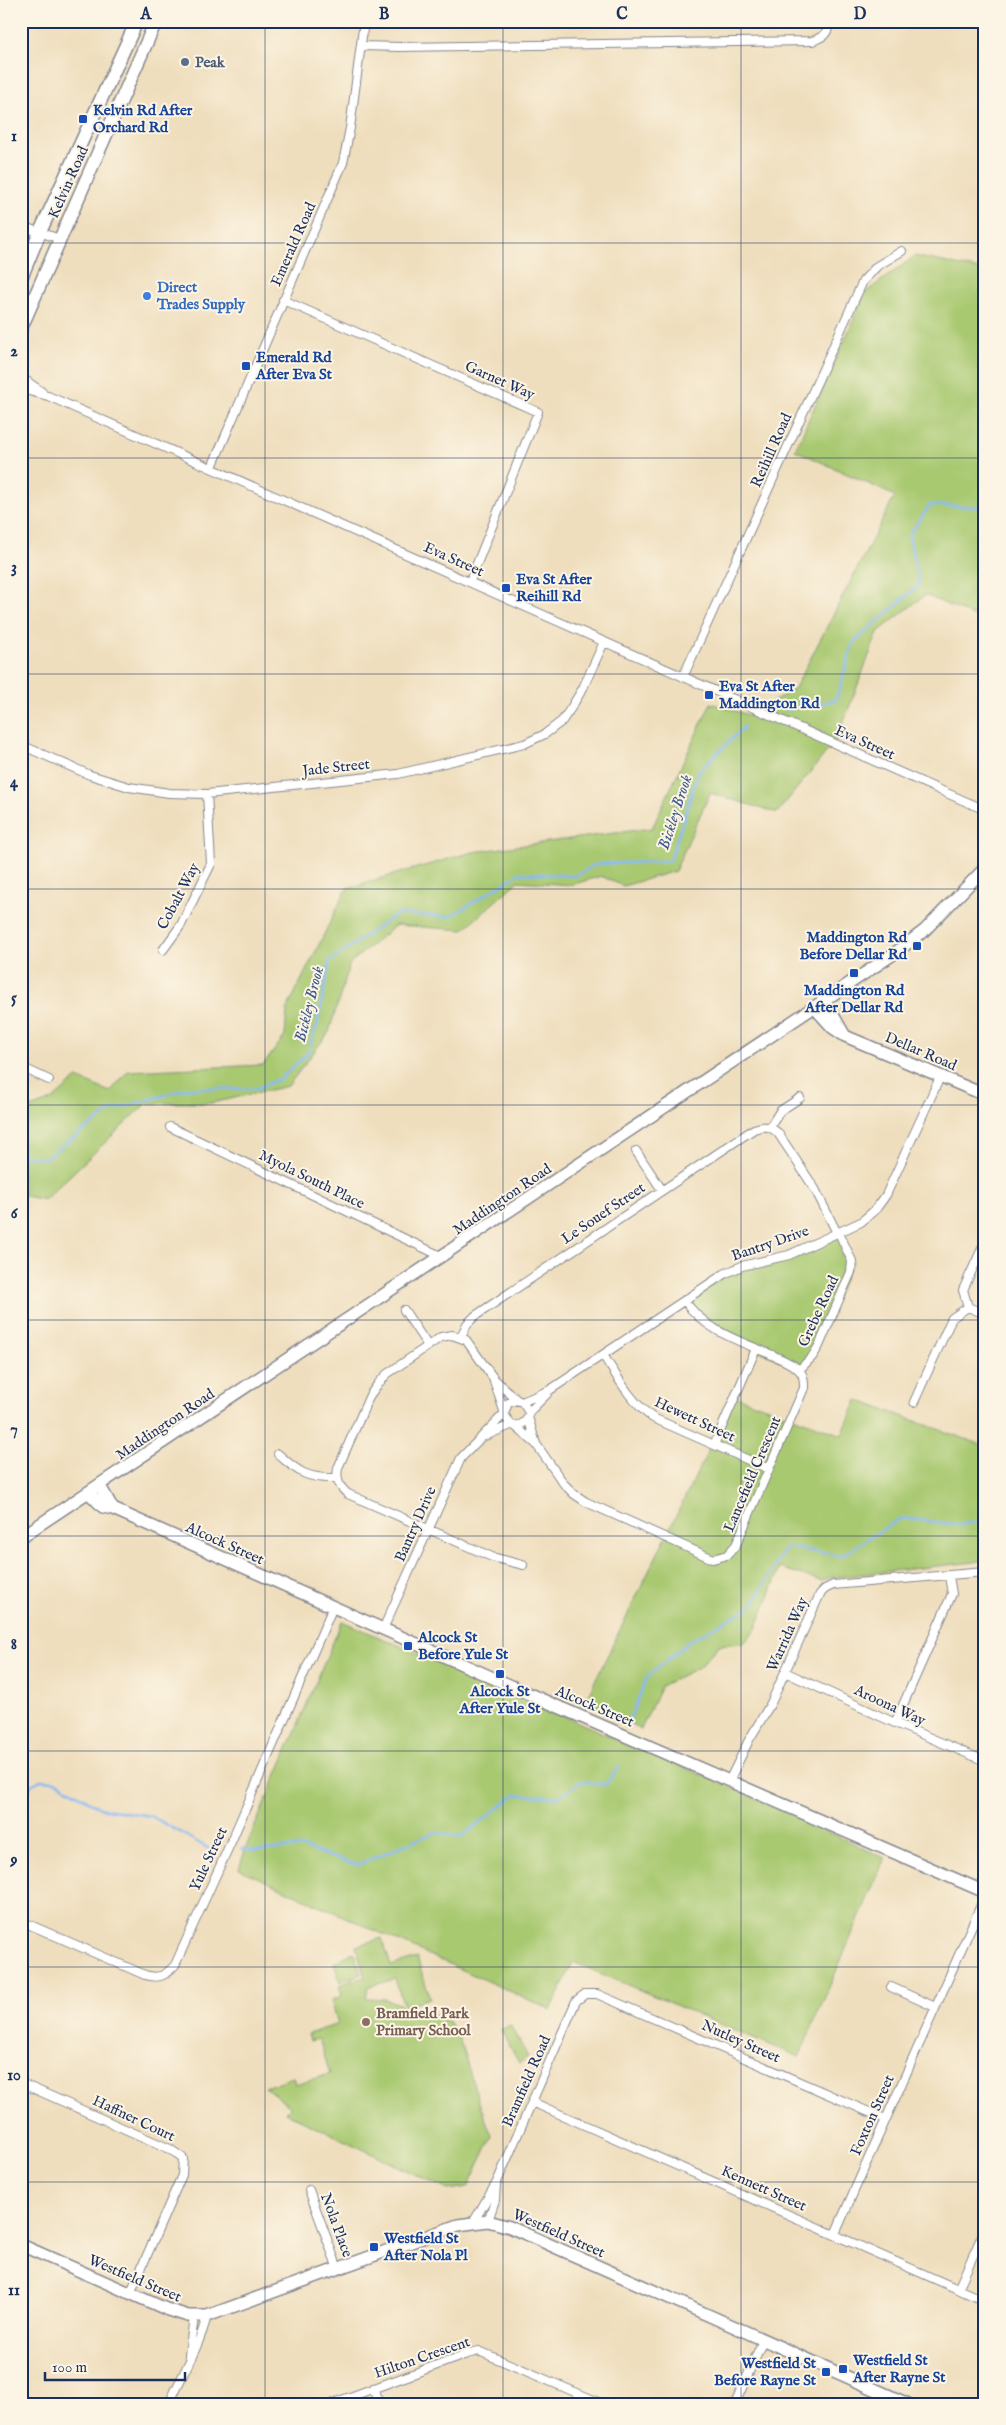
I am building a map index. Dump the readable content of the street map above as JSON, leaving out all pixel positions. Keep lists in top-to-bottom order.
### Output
{
  "streets": {
    "main road": [
      "Kelvin Road",
      "Dellar Road",
      "Maddington Road",
      "Alcock Street",
      "Westfield Street"
    ],
    "street": [
      "Emerald Road",
      "Garnet Way",
      "Reihill Road",
      "Eva Street",
      "Jade Street",
      "Cobalt Way",
      "Myola South Place",
      "Le Souef Street",
      "Bantry Drive",
      "Grebe Road",
      "Hewett Street",
      "Lancefield Crescent",
      "Warrida Way",
      "Aroona Way",
      "Yule Street",
      "Nutley Street",
      "Bramfield Road",
      "Foxton Street",
      "Haffner Court",
      "Kennett Street",
      "Nola Place",
      "Hilton Crescent"
    ]
  },
  "crossings": [
    ["Emerald Road", "Garnet Way"],
    ["Emerald Road", "Eva Street"],
    ["Garnet Way", "Eva Street"],
    ["Reihill Road", "Eva Street"],
    ["Eva Street", "Jade Street"],
    ["Jade Street", "Cobalt Way"],
    ["Dellar Road", "Maddington Road"],
    ["Dellar Road", "Bantry Drive"],
    ["Myola South Place", "Maddington Road"],
    ["Maddington Road", "Alcock Street"],
    ["Bantry Drive", "Grebe Road"],
    ["Bantry Drive", "Hewett Street"],
    ["Bantry Drive", "Lancefield Crescent"],
    ["Bantry Drive", "Alcock Street"],
    ["Grebe Road", "Lancefield Crescent"],
    ["Hewett Street", "Lancefield Crescent"],
    ["Alcock Street", "Warrida Way"],
    ["Alcock Street", "Yule Street"],
    ["Warrida Way", "Aroona Way"],
    ["Nutley Street", "Bramfield Road"],
    ["Nutley Street", "Foxton Street"],
    ["Bramfield Road", "Kennett Street"],
    ["Bramfield Road", "Westfield Street"],
    ["Foxton Street", "Kennett Street"],
    ["Haffner Court", "Westfield Street"],
    ["Nola Place", "Westfield Street"]
  ],
  "water": ["Bickley Brook"],
  "places": {
    "other": ["Peak", "Direct Trades Supply", "Bramfield Park Primary School"],
    "transit": [
      "Kelvin Rd After Orchard Rd",
      "Emerald Rd After Eva St",
      "Eva St After Reihill Rd",
      "Eva St After Maddington Rd",
      "Maddington Rd Before Dellar Rd",
      "Maddington Rd After Dellar Rd",
      "Alcock St Before Yule St",
      "Alcock St After Yule St",
      "Westfield St After Nola Pl",
      "Westfield St After Rayne St",
      "Westfield St Before Rayne St"
    ]
  },
  "scale_bar": "100 m",
  "grid": {
    "columns": [
      "A",
      "B",
      "C",
      "D"
    ],
    "rows": [
      "1",
      "2",
      "3",
      "4",
      "5",
      "6",
      "7",
      "8",
      "9",
      "10",
      "11"
    ]
  }
}
